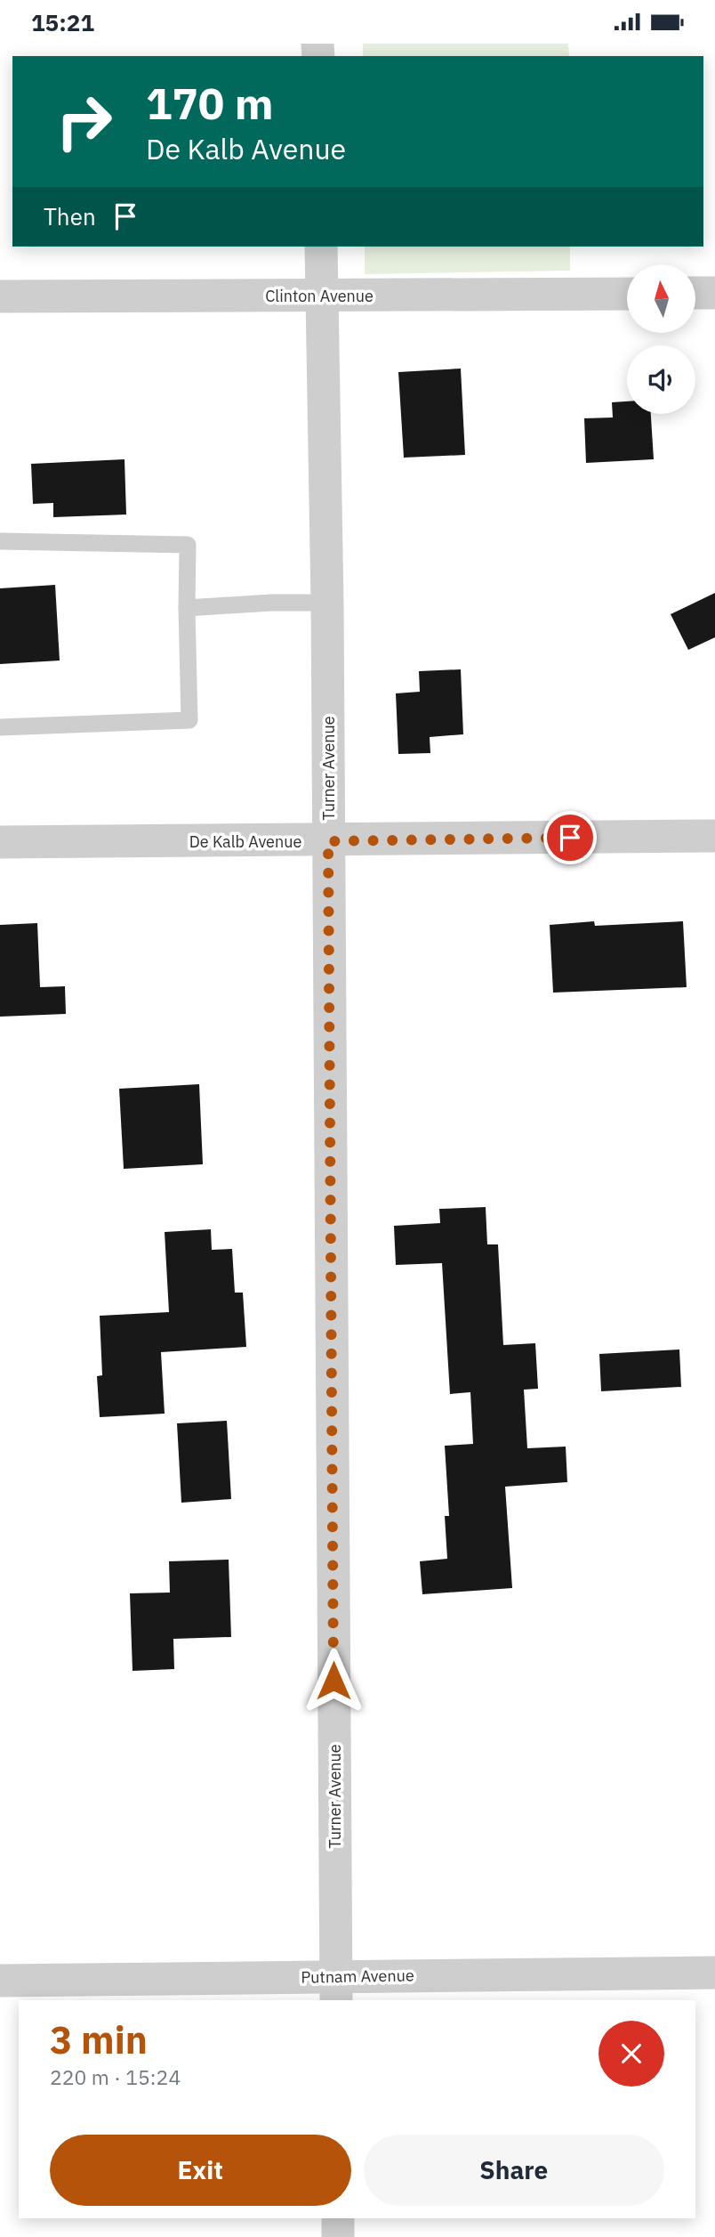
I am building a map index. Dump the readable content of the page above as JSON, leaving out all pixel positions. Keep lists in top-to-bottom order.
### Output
{
  "streets": {
    "street": [
      "Clinton Avenue",
      "Turner Avenue",
      "De Kalb Avenue",
      "Putnam Avenue"
    ]
  },
  "crossings": [
    ["Clinton Avenue", "Turner Avenue"],
    ["Turner Avenue", "De Kalb Avenue"],
    ["Turner Avenue", "Putnam Avenue"]
  ],
  "north": "top",
  "page": {
    "status": "15:21",
    "turn": ["170 m", "De Kalb Avenue"],
    "then": "Then",
    "heading": ["3 min", "220 m · 15:24"],
    "buttons": ["Exit", "Share"]
  }
}
